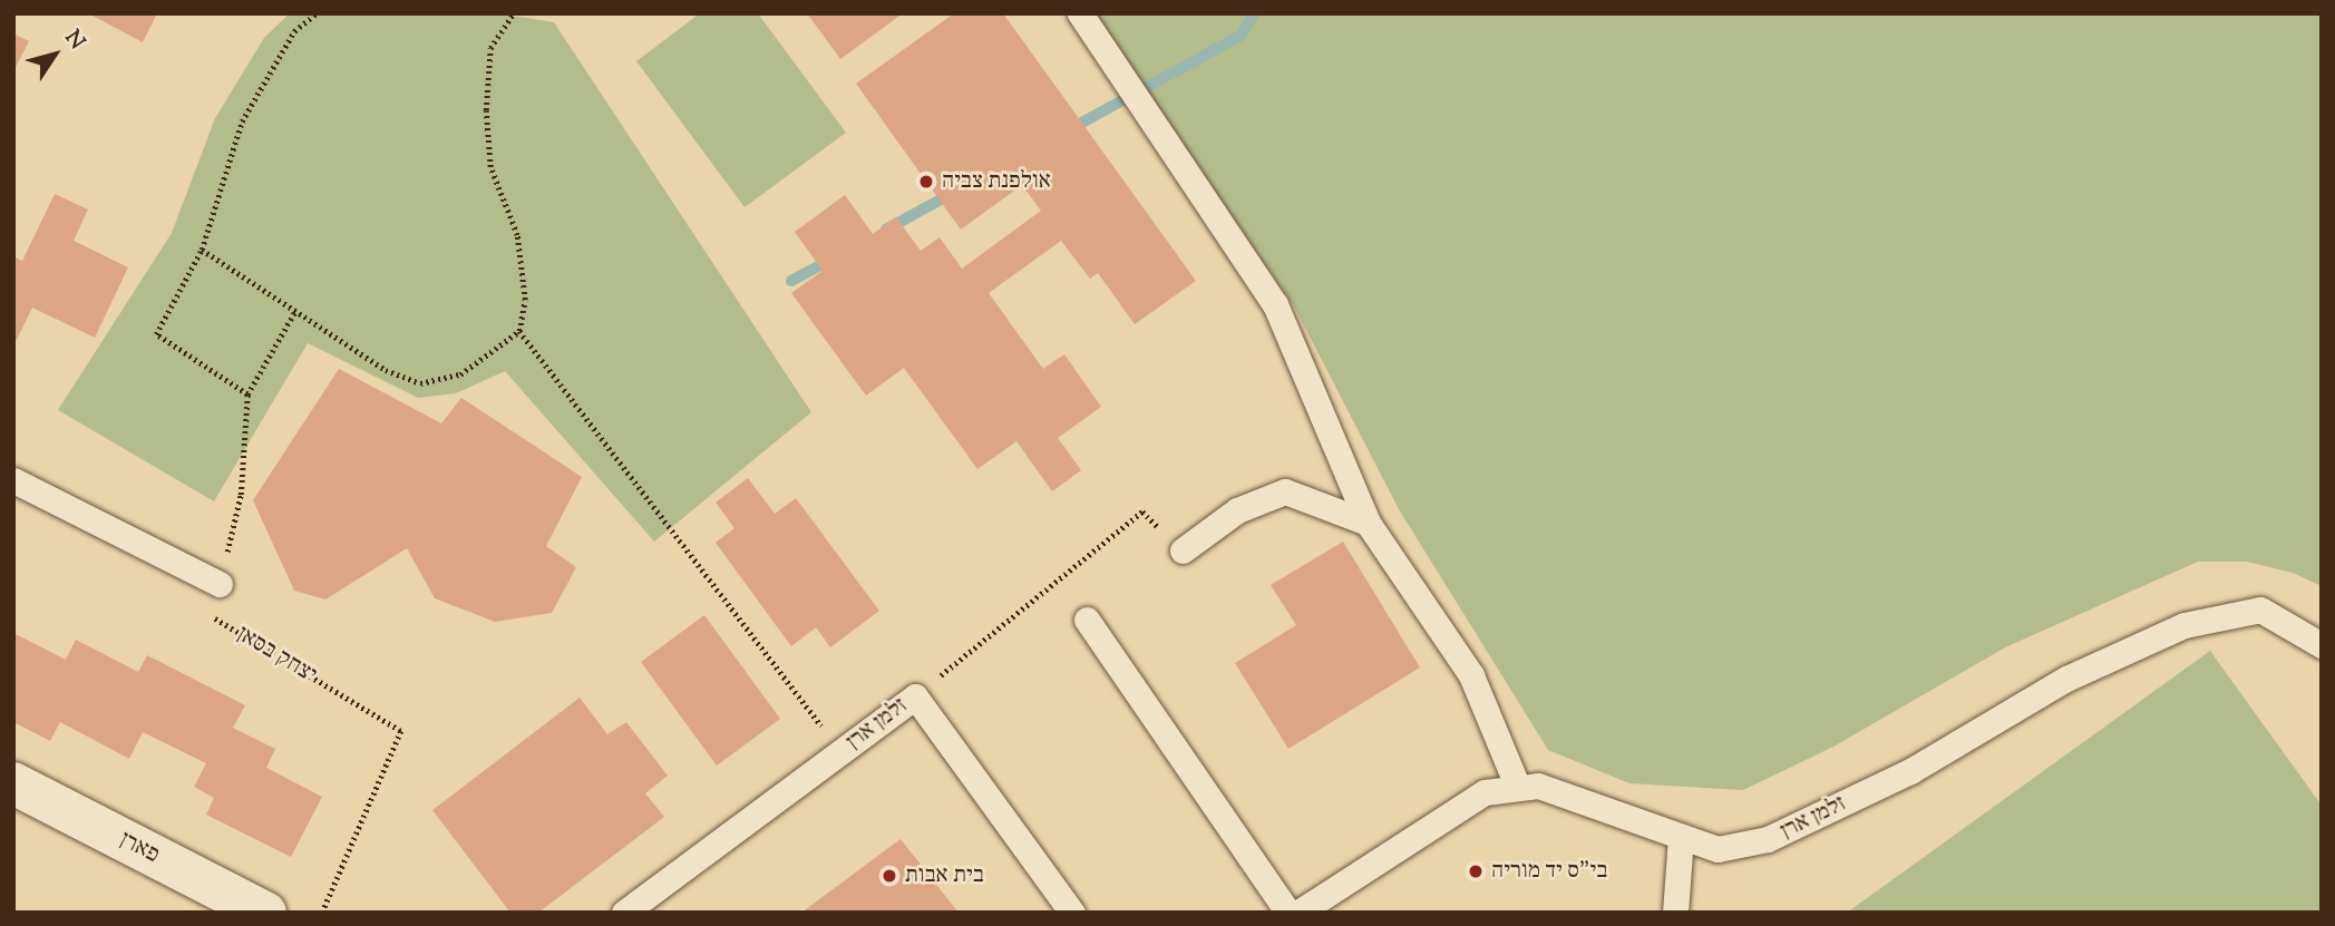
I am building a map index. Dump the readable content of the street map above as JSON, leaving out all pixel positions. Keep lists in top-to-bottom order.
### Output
{
  "streets": {
    "street": ["פארן"],
    "lane": ["זלמן ארן"],
    "path": ["יצחק בסאן"]
  },
  "places": ["אולפנת צביה", "בי\"ס יד מוריה", "בית אבות"],
  "north": "top right"
}
